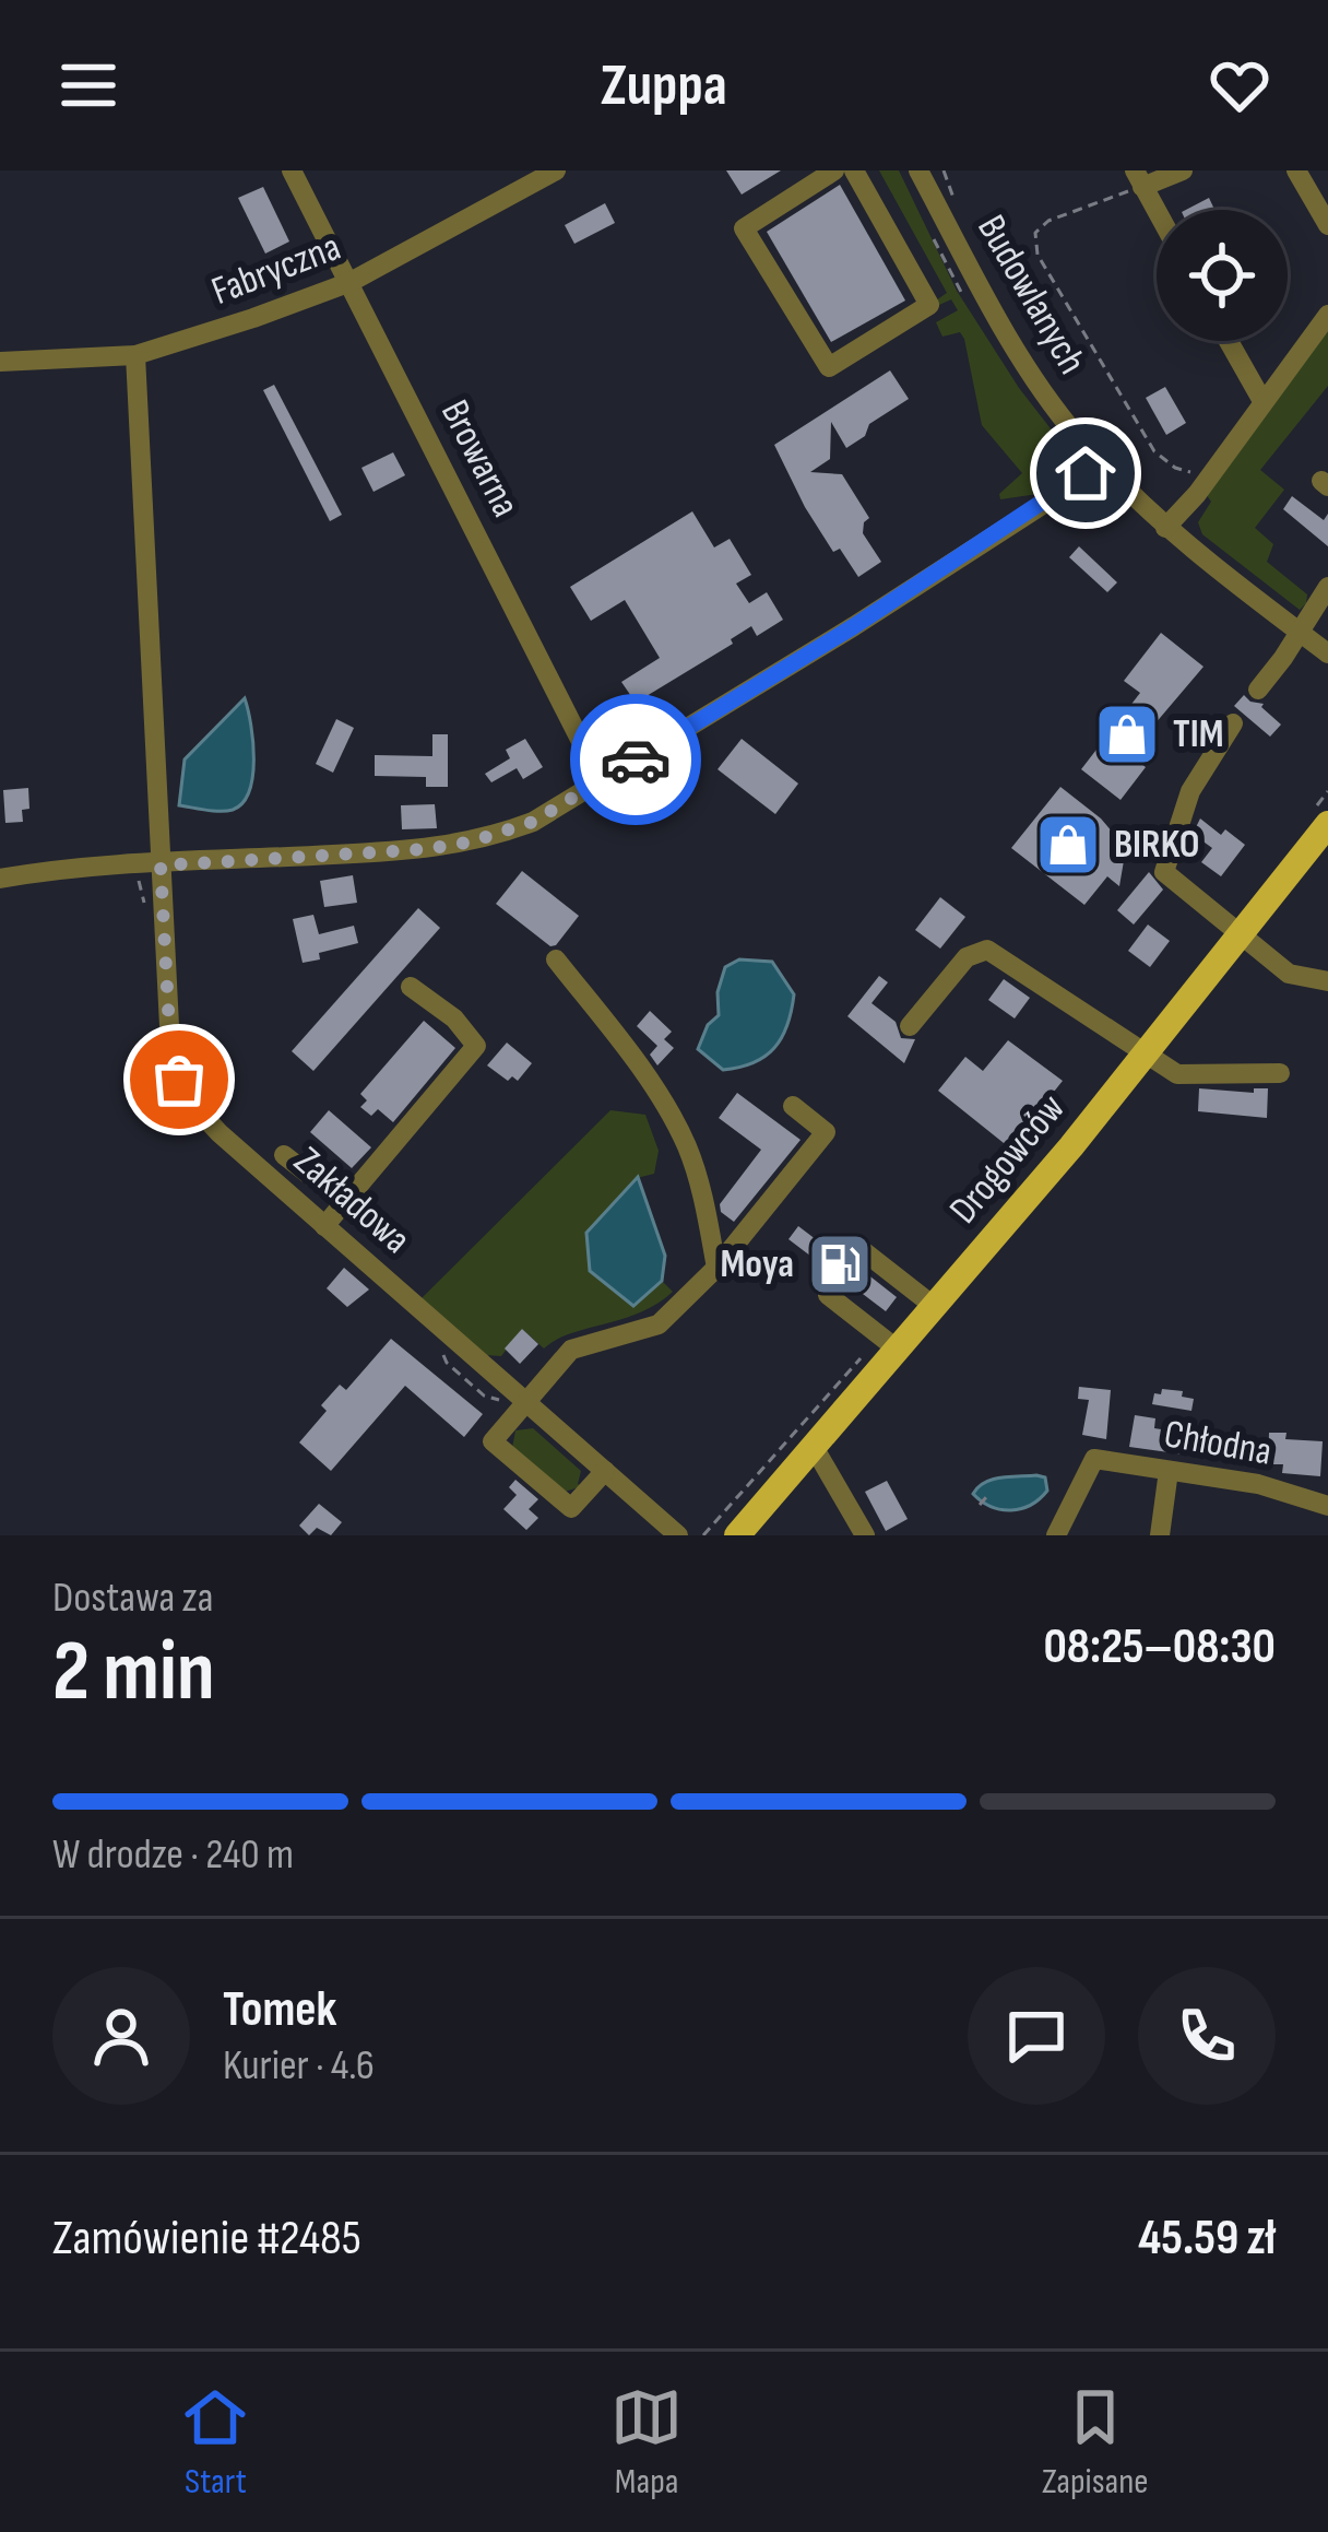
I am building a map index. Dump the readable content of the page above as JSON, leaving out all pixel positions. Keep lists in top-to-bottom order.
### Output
{
  "streets": {
    "main road": ["Drogowców"],
    "street": [
      "Fabryczna",
      "Budowlanych",
      "Browarna",
      "Zakładowa",
      "Chłodna"
    ]
  },
  "crossings": [
    ["Fabryczna", "Browarna"],
    ["Fabryczna", "Zakładowa"]
  ],
  "places": {
    "shop": ["TIM", "BIRKO"],
    "fuel station": ["Moya"]
  },
  "page": {
    "header": "Zuppa",
    "heading": ["2 min", "Dostawa za", "08:25–08:30"],
    "panel": [
      "Tomek",
      "Kurier · 4.6",
      "Zamówienie #2485",
      "45.59 zł"
    ],
    "bar": "W drodze · 240 m",
    "tabs": ["Start", "Mapa", "Zapisane"]
  }
}
